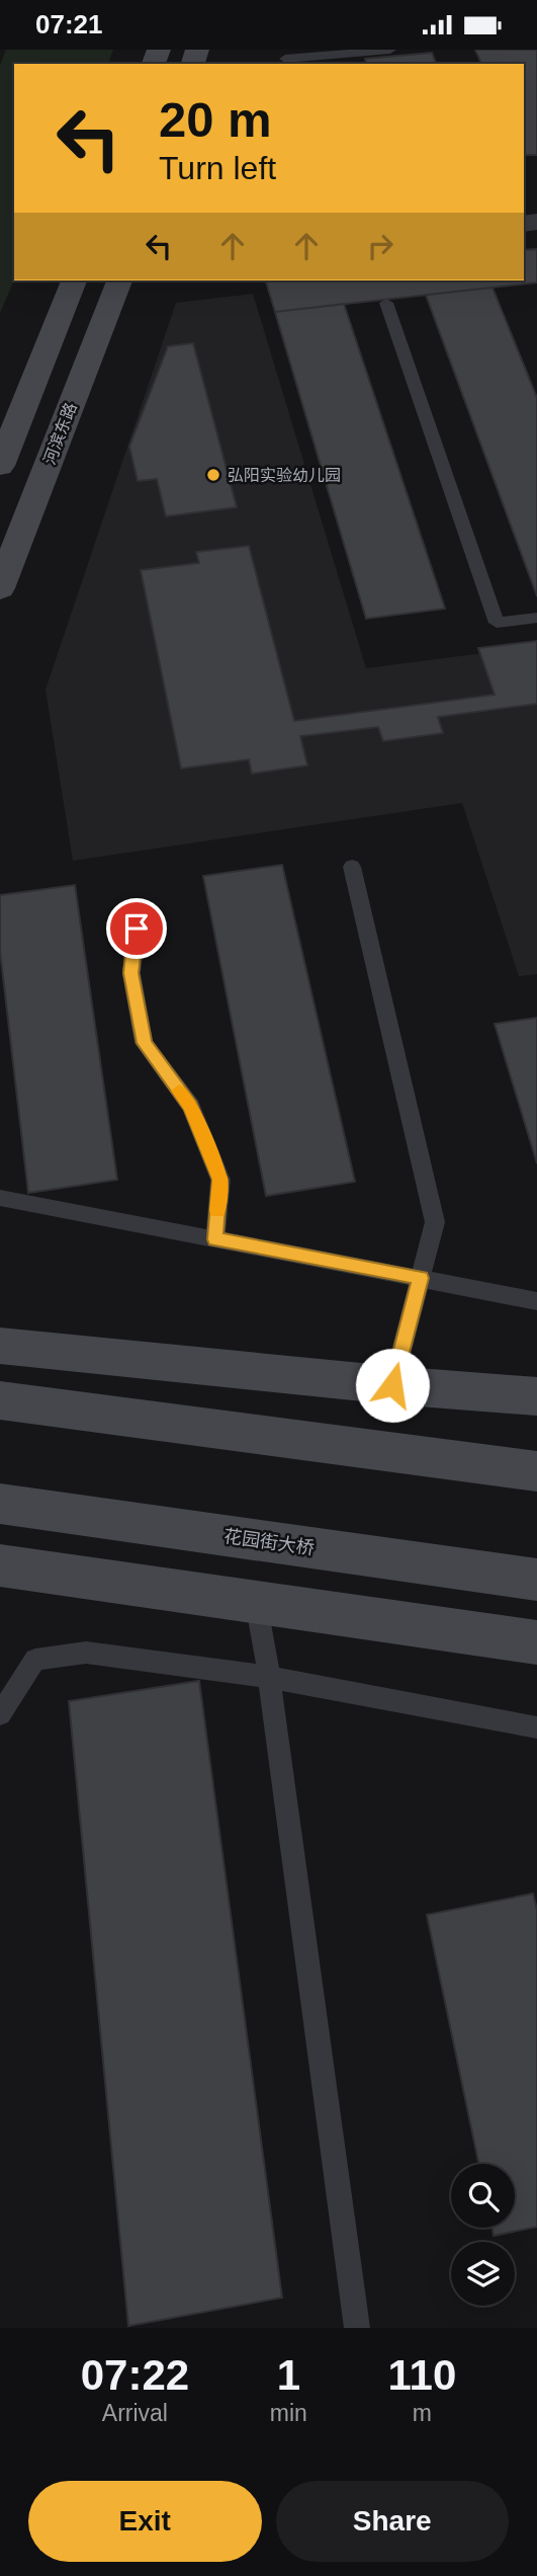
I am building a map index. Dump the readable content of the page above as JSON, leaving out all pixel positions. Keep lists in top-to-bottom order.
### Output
{
  "streets": {
    "main road": ["河滨东路", "花园街大桥"]
  },
  "places": ["弘阳实验幼儿园"],
  "page": {
    "status": "07:21",
    "turn": ["20 m", "Turn left"],
    "eta": [
      "07:22",
      "Arrival",
      "1",
      "min",
      "110",
      "m"
    ],
    "buttons": ["Exit", "Share"]
  }
}
